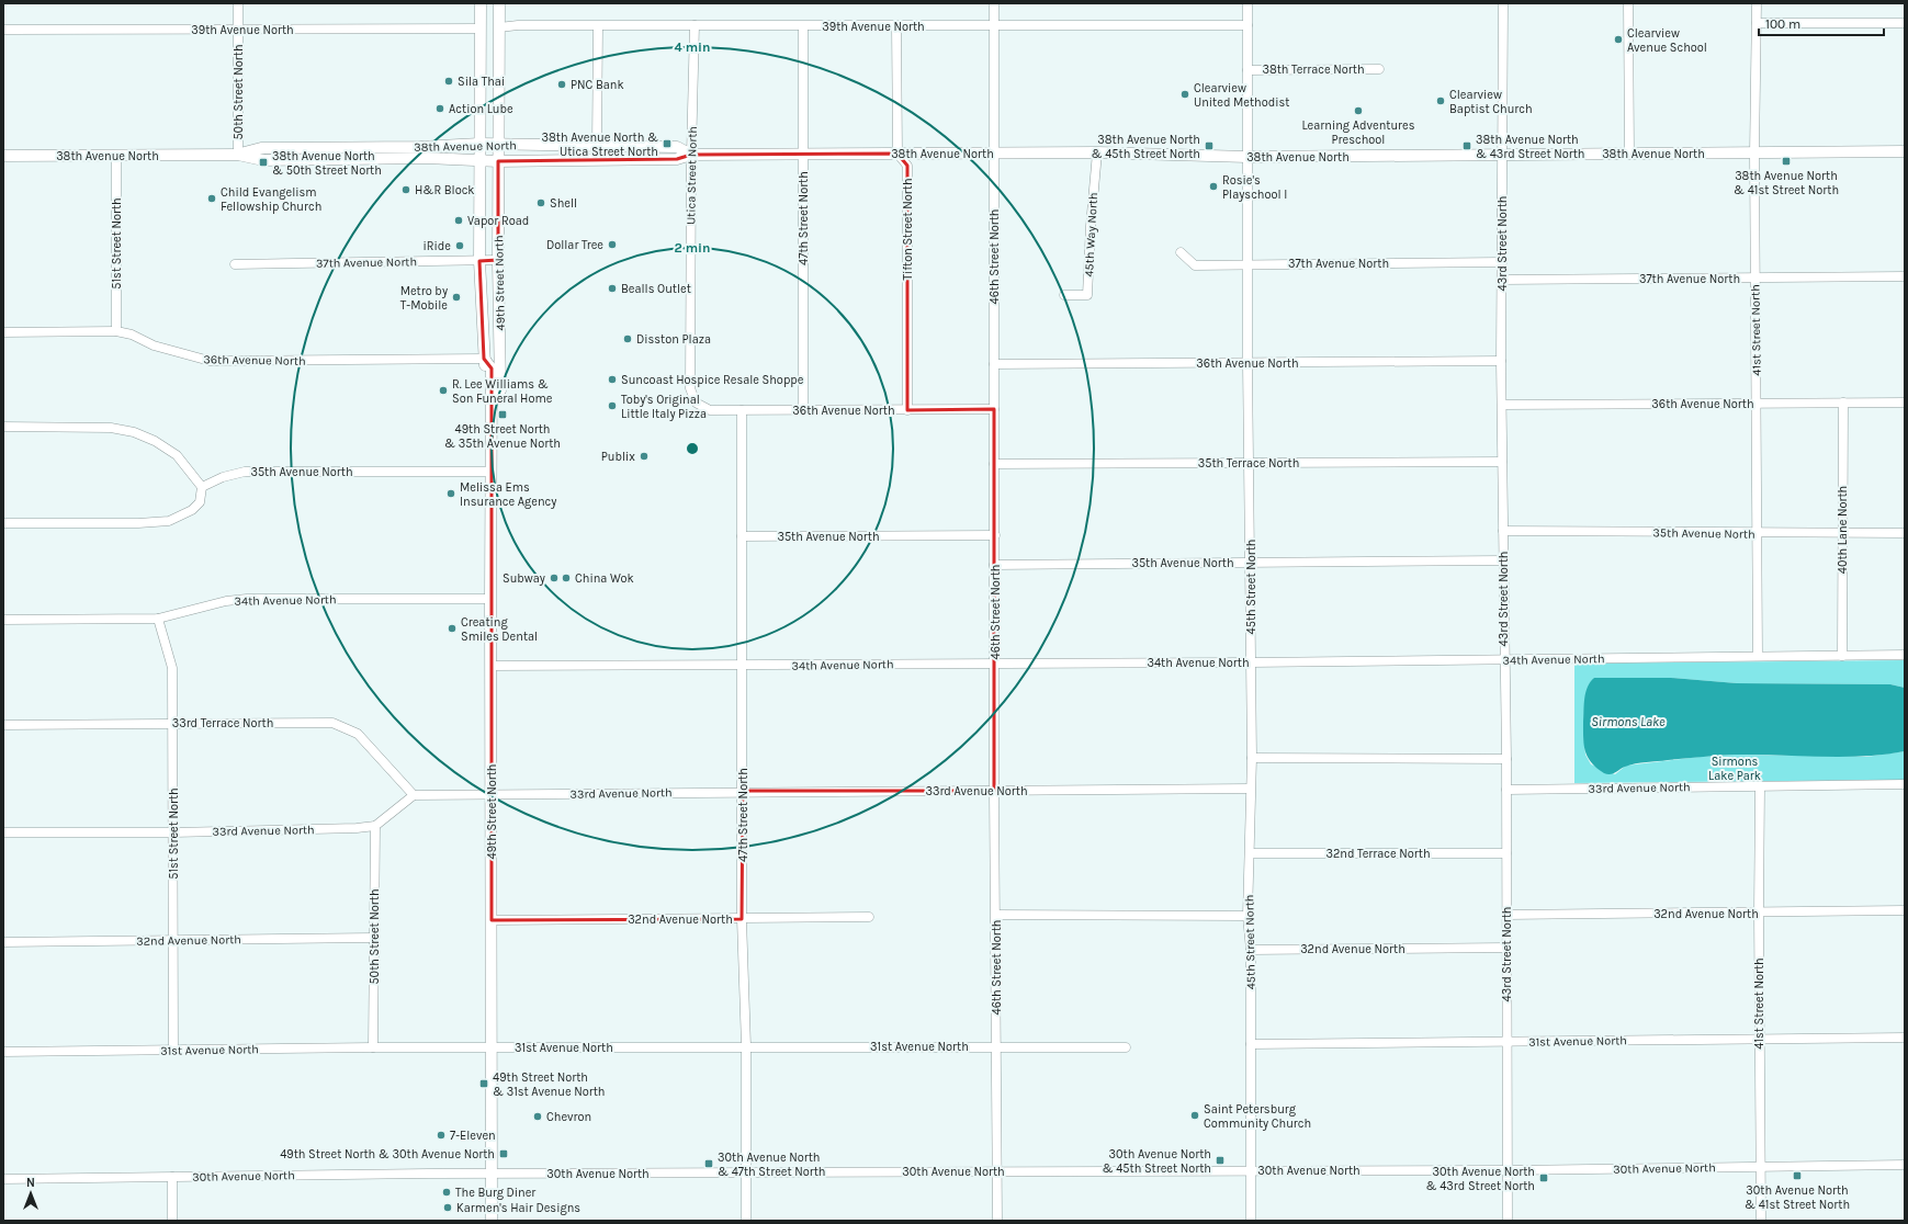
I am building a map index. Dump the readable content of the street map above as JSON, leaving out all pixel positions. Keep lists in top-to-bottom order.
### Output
{
  "streets": {
    "main road": ["38th Avenue North", "49th Street North"],
    "street": [
      "39th Avenue North",
      "38th Terrace North",
      "50th Street North",
      "Utica Street North",
      "47th Street North",
      "Tifton Street North",
      "45th Way North",
      "51st Street North",
      "43rd Street North",
      "46th Street North",
      "37th Avenue North",
      "41st Street North",
      "36th Avenue North",
      "35th Terrace North",
      "35th Avenue North",
      "40th Lane North",
      "45th Street North",
      "34th Avenue North",
      "33rd Terrace North",
      "33rd Avenue North",
      "32nd Terrace North",
      "32nd Avenue North",
      "31st Avenue North",
      "30th Avenue North"
    ]
  },
  "crossings": [
    ["39th Avenue North", "50th Street North"],
    ["39th Avenue North", "Utica Street North"],
    ["39th Avenue North", "47th Street North"],
    ["39th Avenue North", "Tifton Street North"],
    ["39th Avenue North", "46th Street North"],
    ["39th Avenue North", "45th Street North"],
    ["38th Terrace North", "45th Street North"],
    ["50th Street North", "38th Avenue North"],
    ["50th Street North", "33rd Avenue North"],
    ["50th Street North", "32nd Avenue North"],
    ["50th Street North", "31st Avenue North"],
    ["38th Avenue North", "Utica Street North"],
    ["38th Avenue North", "47th Street North"],
    ["38th Avenue North", "Tifton Street North"],
    ["38th Avenue North", "45th Way North"],
    ["38th Avenue North", "51st Street North"],
    ["38th Avenue North", "43rd Street North"],
    ["38th Avenue North", "46th Street North"],
    ["38th Avenue North", "49th Street North"],
    ["38th Avenue North", "41st Street North"],
    ["38th Avenue North", "45th Street North"],
    ["Utica Street North", "36th Avenue North"],
    ["47th Street North", "36th Avenue North"],
    ["47th Street North", "35th Avenue North"],
    ["47th Street North", "34th Avenue North"],
    ["47th Street North", "33rd Avenue North"],
    ["47th Street North", "32nd Avenue North"],
    ["47th Street North", "31st Avenue North"],
    ["47th Street North", "30th Avenue North"],
    ["Tifton Street North", "36th Avenue North"],
    ["51st Street North", "36th Avenue North"],
    ["51st Street North", "34th Avenue North"],
    ["51st Street North", "33rd Terrace North"],
    ["51st Street North", "33rd Avenue North"],
    ["51st Street North", "32nd Avenue North"],
    ["51st Street North", "31st Avenue North"],
    ["43rd Street North", "37th Avenue North"],
    ["43rd Street North", "36th Avenue North"],
    ["43rd Street North", "35th Terrace North"],
    ["43rd Street North", "35th Avenue North"],
    ["43rd Street North", "34th Avenue North"],
    ["43rd Street North", "33rd Avenue North"],
    ["43rd Street North", "32nd Terrace North"],
    ["43rd Street North", "32nd Avenue North"],
    ["43rd Street North", "31st Avenue North"],
    ["43rd Street North", "30th Avenue North"],
    ["46th Street North", "36th Avenue North"],
    ["46th Street North", "35th Terrace North"],
    ["46th Street North", "35th Avenue North"],
    ["46th Street North", "34th Avenue North"],
    ["46th Street North", "33rd Avenue North"],
    ["46th Street North", "31st Avenue North"],
    ["46th Street North", "30th Avenue North"],
    ["37th Avenue North", "49th Street North"],
    ["37th Avenue North", "41st Street North"],
    ["37th Avenue North", "45th Street North"],
    ["49th Street North", "36th Avenue North"],
    ["49th Street North", "35th Avenue North"],
    ["49th Street North", "34th Avenue North"],
    ["49th Street North", "33rd Avenue North"],
    ["49th Street North", "32nd Avenue North"],
    ["49th Street North", "31st Avenue North"],
    ["49th Street North", "30th Avenue North"],
    ["41st Street North", "36th Avenue North"],
    ["41st Street North", "35th Avenue North"],
    ["41st Street North", "34th Avenue North"],
    ["41st Street North", "33rd Avenue North"],
    ["41st Street North", "32nd Avenue North"],
    ["41st Street North", "31st Avenue North"],
    ["41st Street North", "30th Avenue North"],
    ["36th Avenue North", "40th Lane North"],
    ["36th Avenue North", "45th Street North"],
    ["35th Terrace North", "45th Street North"],
    ["35th Avenue North", "40th Lane North"],
    ["35th Avenue North", "45th Street North"],
    ["40th Lane North", "34th Avenue North"],
    ["45th Street North", "34th Avenue North"],
    ["45th Street North", "33rd Avenue North"],
    ["45th Street North", "32nd Terrace North"],
    ["45th Street North", "32nd Avenue North"],
    ["45th Street North", "31st Avenue North"],
    ["45th Street North", "30th Avenue North"],
    ["33rd Terrace North", "33rd Avenue North"]
  ],
  "water": ["Sirmons Lake"],
  "parks": ["Sirmons Lake Park"],
  "places": {
    "other": [
      "Clearview Avenue School",
      "Sila Thai",
      "PNC Bank",
      "Clearview United Methodist",
      "Clearview Baptist Church",
      "Action Lube",
      "Learning Adventures Preschool",
      "Rosie's Playschool I",
      "H&R Block",
      "Child Evangelism Fellowship Church",
      "Shell",
      "Vapor Road",
      "Dollar Tree",
      "iRide",
      "Bealls Outlet",
      "Metro by T-Mobile",
      "Disston Plaza",
      "Suncoast Hospice Resale Shoppe",
      "R. Lee Williams & Son Funeral Home",
      "Toby's Original Little Italy Pizza",
      "Publix",
      "Melissa Ems Insurance Agency",
      "Subway",
      "China Wok",
      "Creating Smiles Dental",
      "Saint Petersburg Community Church",
      "Chevron",
      "7-Eleven",
      "The Burg Diner",
      "Karmen's Hair Designs"
    ],
    "transit": [
      "38th Avenue North & Utica Street North",
      "38th Avenue North & 45th Street North",
      "38th Avenue North & 43rd Street North",
      "38th Avenue North & 41st Street North",
      "38th Avenue North & 50th Street North",
      "49th Street North & 35th Avenue North",
      "49th Street North & 31st Avenue North",
      "49th Street North & 30th Avenue North",
      "30th Avenue North & 45th Street North",
      "30th Avenue North & 47th Street North",
      "30th Avenue North & 41st Street North",
      "30th Avenue North & 43rd Street North"
    ]
  },
  "scale_bar": "100 m",
  "north": "top",
  "rings": ["4 min", "2 min"]
}
